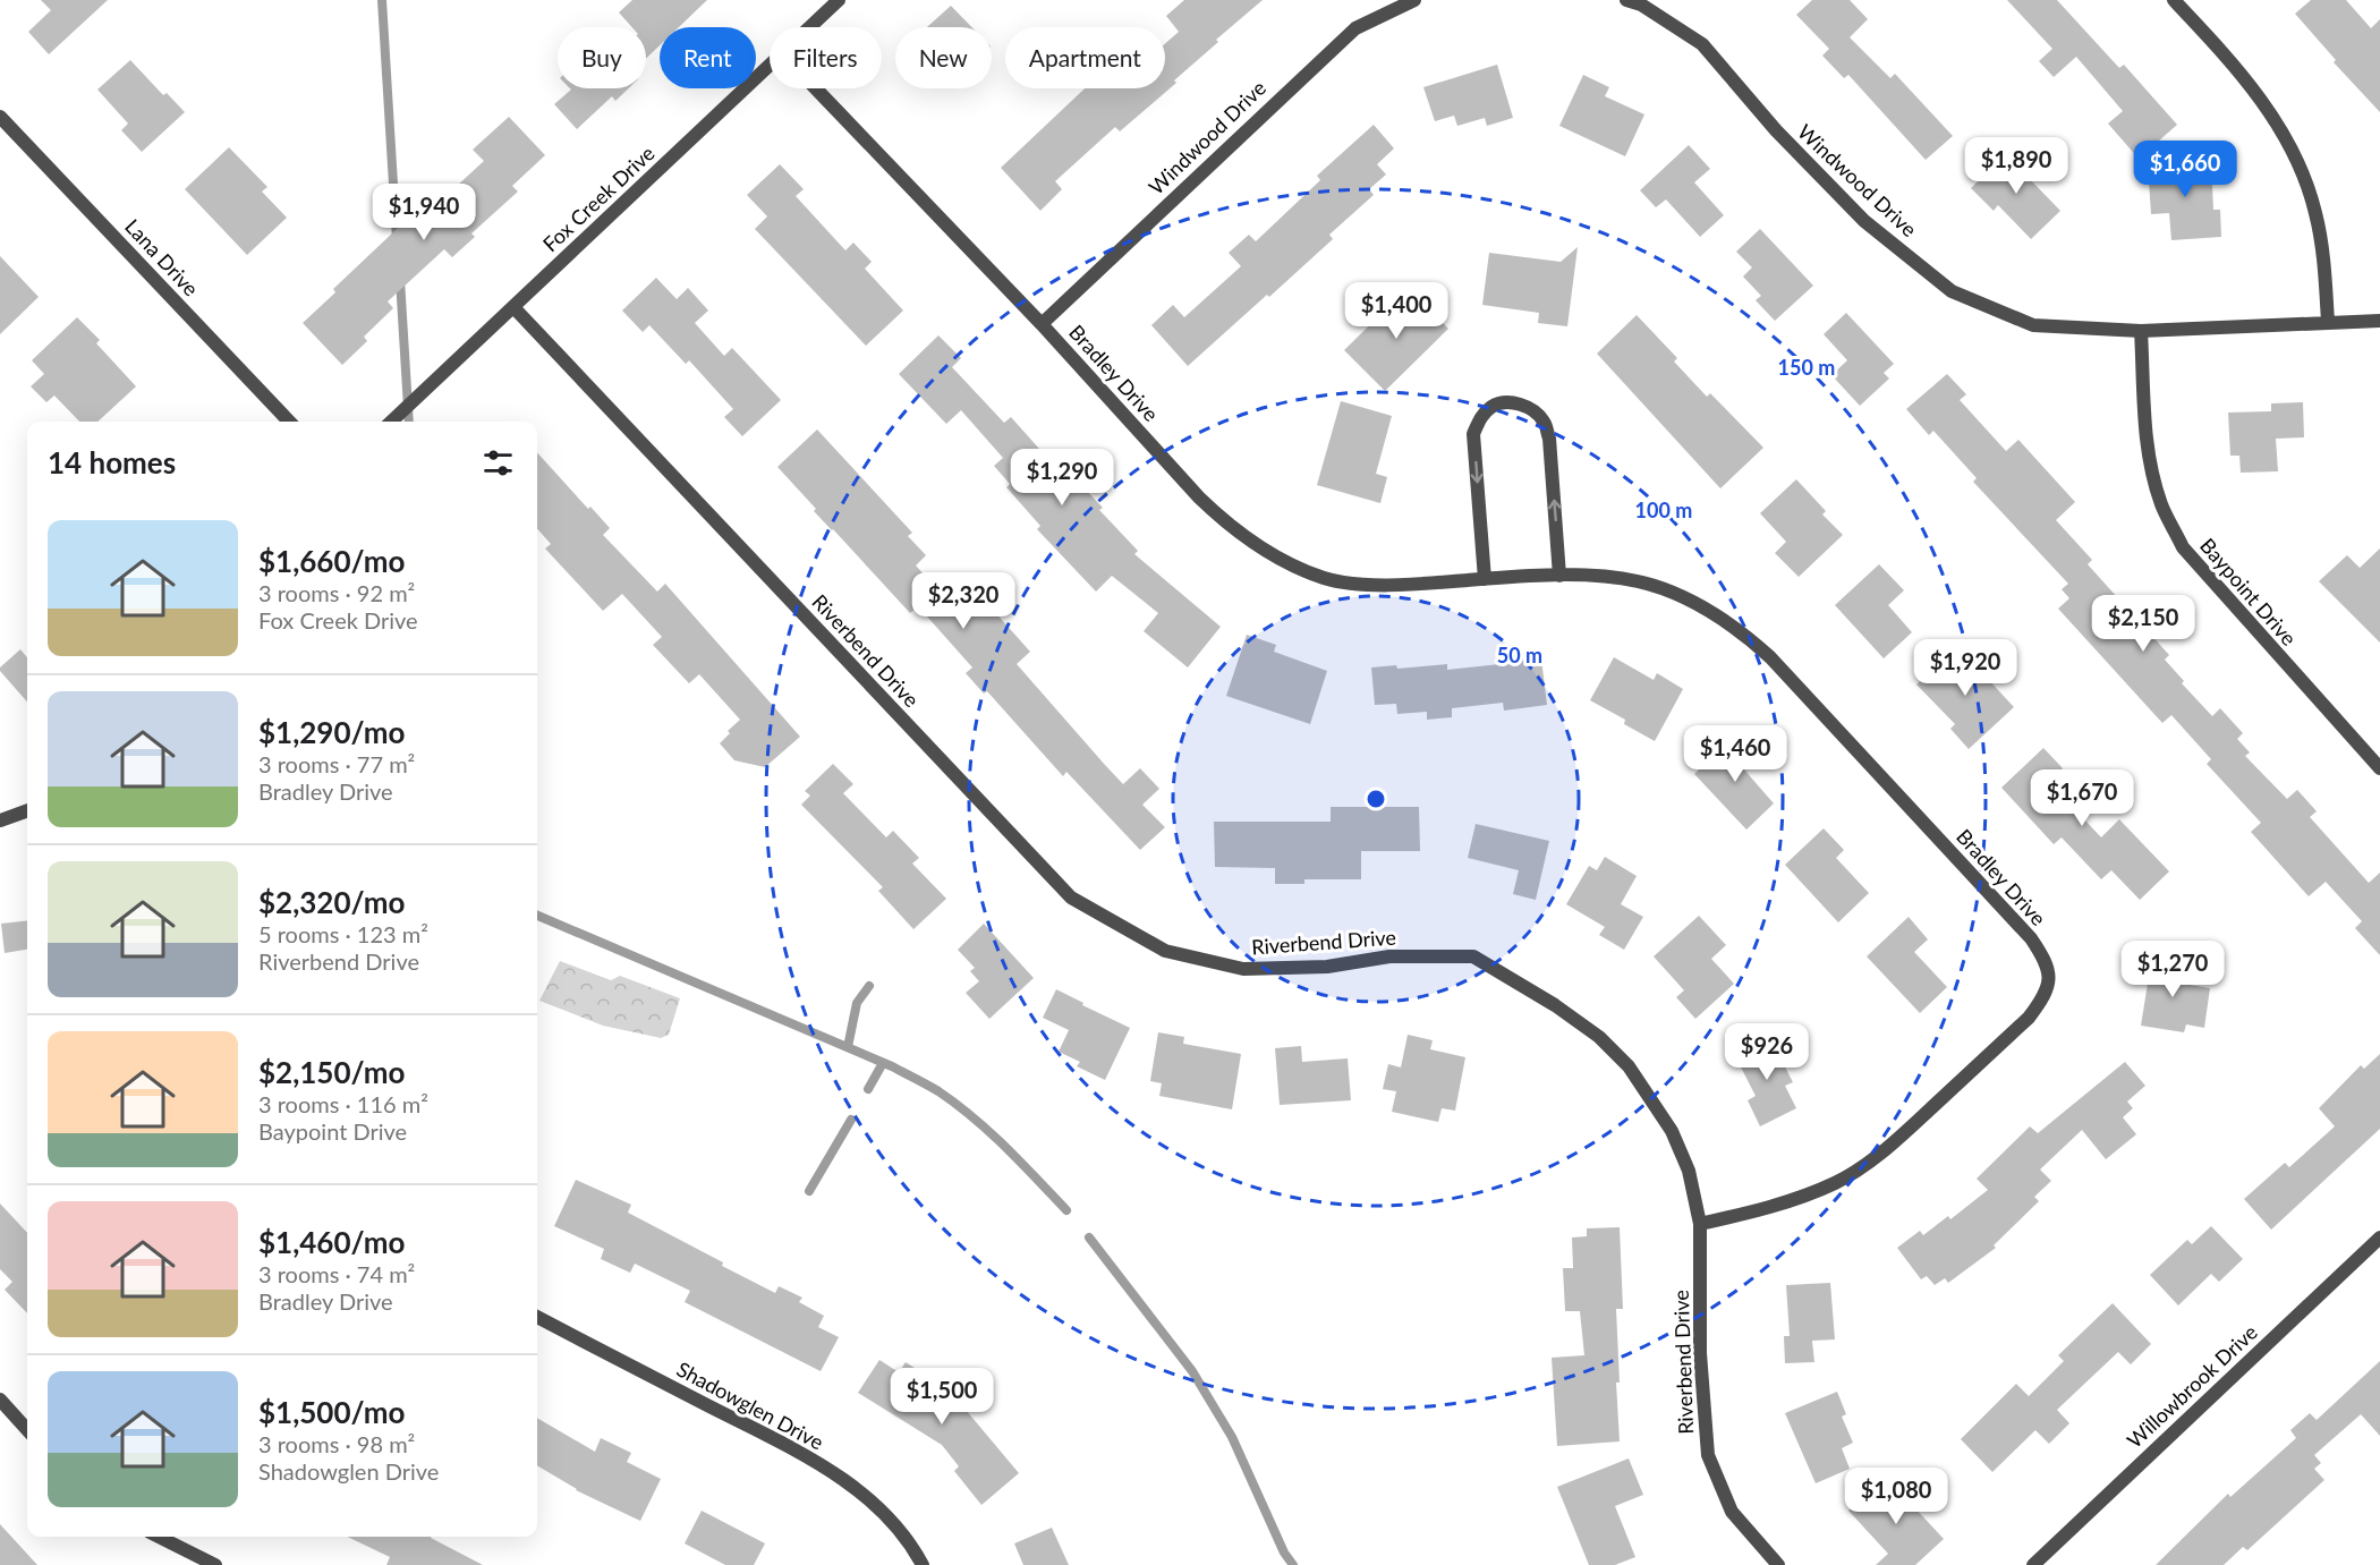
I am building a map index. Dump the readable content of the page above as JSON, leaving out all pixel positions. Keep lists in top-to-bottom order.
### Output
{
  "streets": {
    "street": [
      "Windwood Drive",
      "Fox Creek Drive",
      "Lana Drive",
      "Bradley Drive",
      "Baypoint Drive",
      "Riverbend Drive",
      "Willowbrook Drive",
      "Shadowglen Drive"
    ]
  },
  "crossings": [
    ["Windwood Drive", "Bradley Drive"],
    ["Windwood Drive", "Baypoint Drive"],
    ["Fox Creek Drive", "Riverbend Drive"],
    ["Bradley Drive", "Riverbend Drive"]
  ],
  "page": {
    "chip": [
      "Buy",
      "Rent",
      "Filters",
      "New",
      "Apartment"
    ],
    "price": [
      "$1,890",
      "$1,660",
      "$1,940",
      "$1,400",
      "$1,290",
      "$2,320",
      "$2,150",
      "$1,920",
      "$1,460",
      "$1,670",
      "$1,270",
      "$926",
      "$1,500",
      "$1,080"
    ],
    "heading": "14 homes",
    "list": [
      {
        "name": "$1,660/mo",
        "note": "3 rooms · 92 m² · Fox Creek Drive"
      },
      {
        "name": "$1,290/mo",
        "note": "3 rooms · 77 m² · Bradley Drive"
      },
      {
        "name": "$2,320/mo",
        "note": "5 rooms · 123 m² · Riverbend Drive"
      },
      {
        "name": "$2,150/mo",
        "note": "3 rooms · 116 m² · Baypoint Drive"
      },
      {
        "name": "$1,460/mo",
        "note": "3 rooms · 74 m² · Bradley Drive"
      },
      {
        "name": "$1,500/mo",
        "note": "3 rooms · 98 m² · Shadowglen Drive"
      }
    ]
  },
  "rings": ["150 m", "100 m", "50 m"]
}
